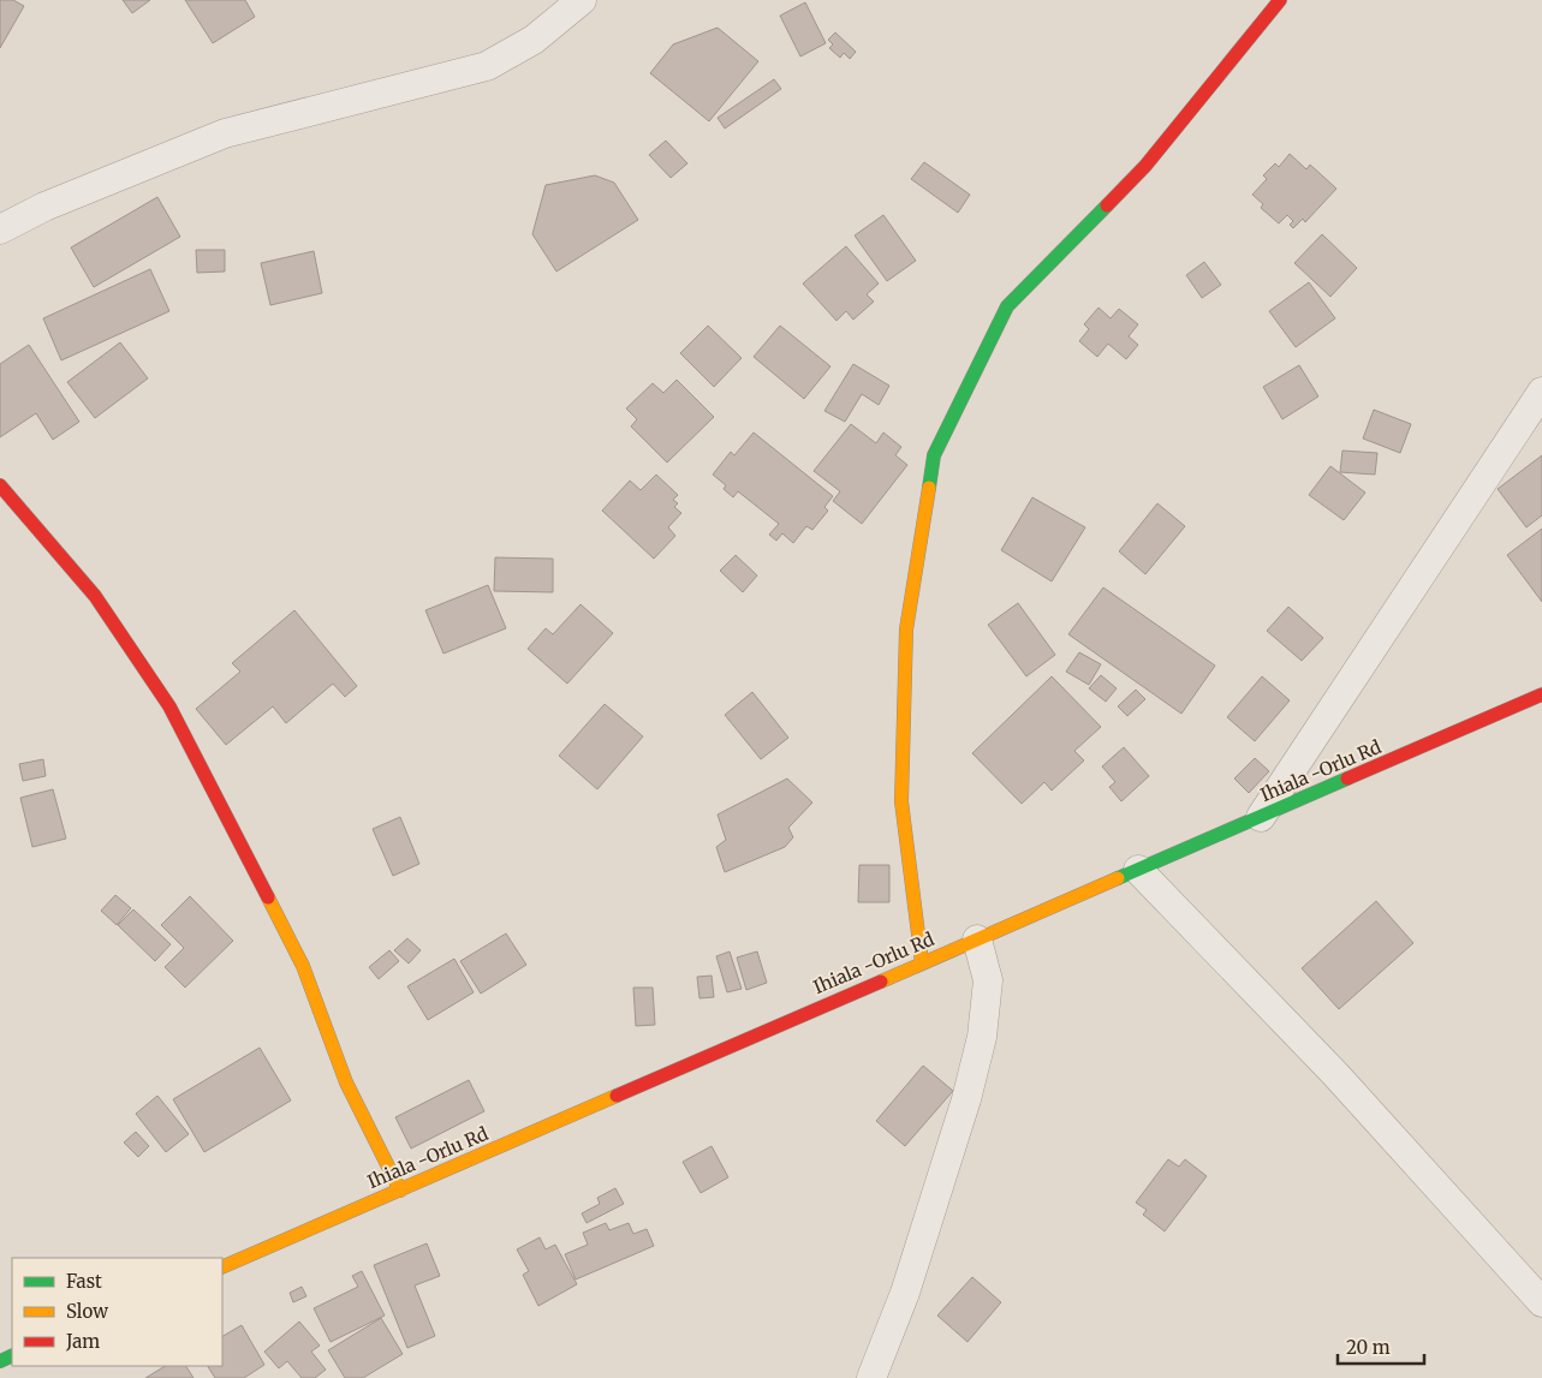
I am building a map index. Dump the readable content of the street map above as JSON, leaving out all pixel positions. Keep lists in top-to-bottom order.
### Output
{
  "streets": {
    "street": ["Ihiala -Orlu Rd"]
  },
  "legend": ["Fast", "Slow", "Jam"],
  "scale_bar": "20 m"
}
